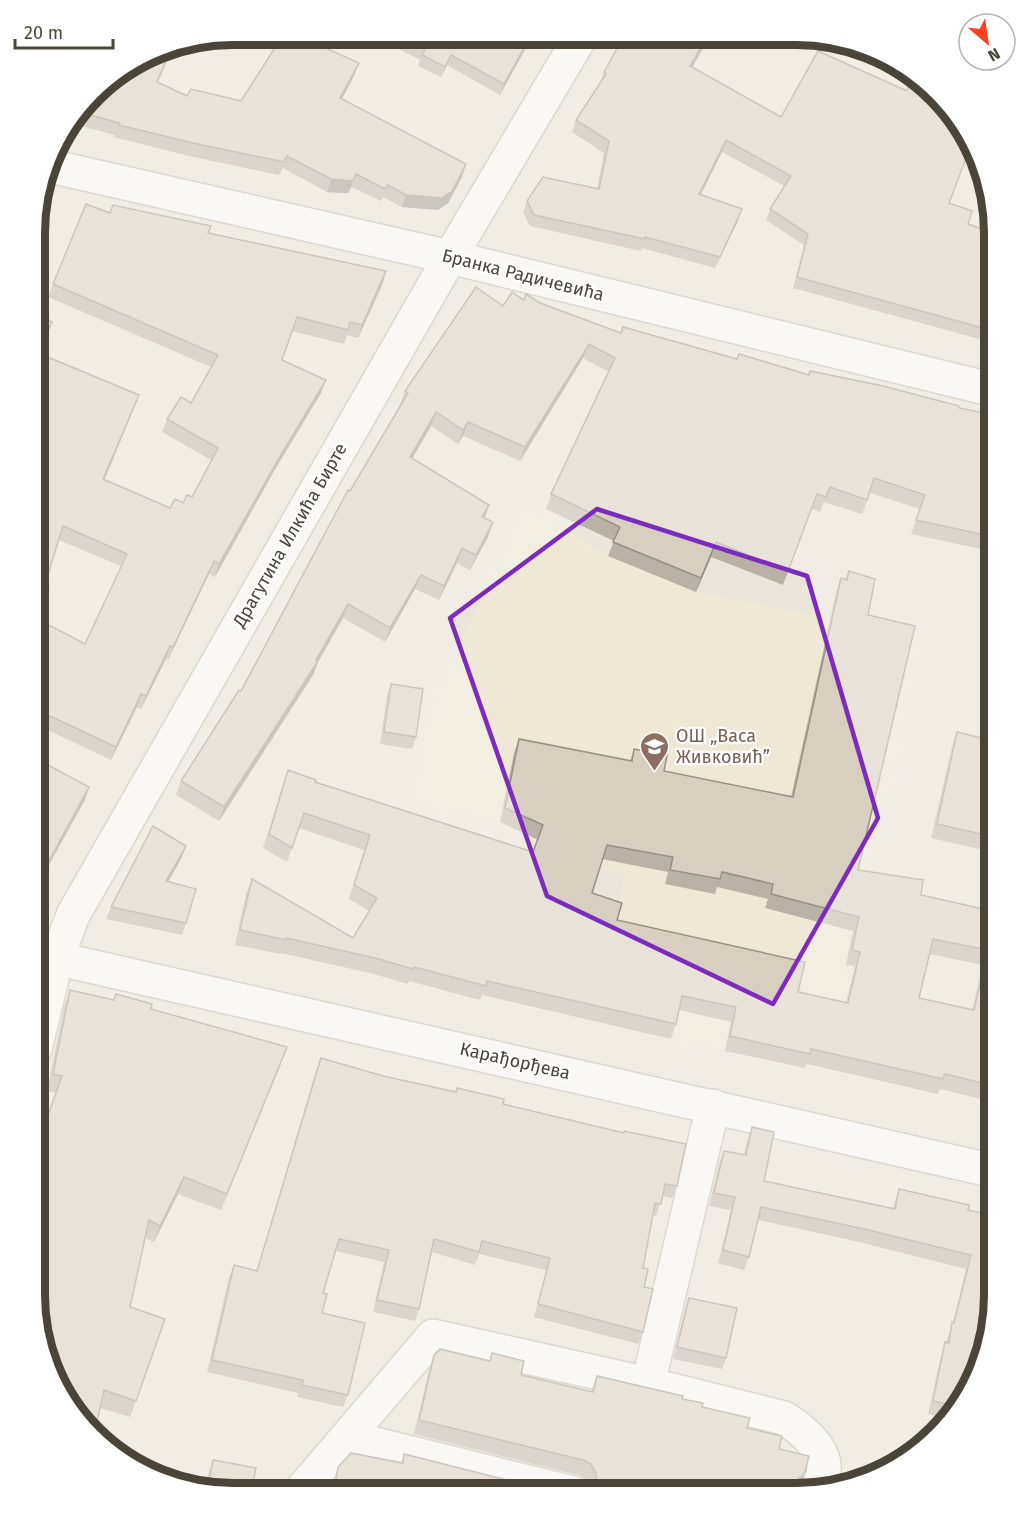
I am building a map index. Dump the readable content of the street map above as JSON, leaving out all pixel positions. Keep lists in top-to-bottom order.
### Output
{
  "streets": {
    "street": ["Бранка Радичевића", "Драгутина Илкића Бирте", "Карађорђева"]
  },
  "crossings": [
    ["Бранка Радичевића", "Драгутина Илкића Бирте"],
    ["Драгутина Илкића Бирте", "Карађорђева"]
  ],
  "places": {
    "school or university": ["ОШ „Васа Живковић”"]
  },
  "scale_bar": "20 m",
  "north": "bottom right"
}
